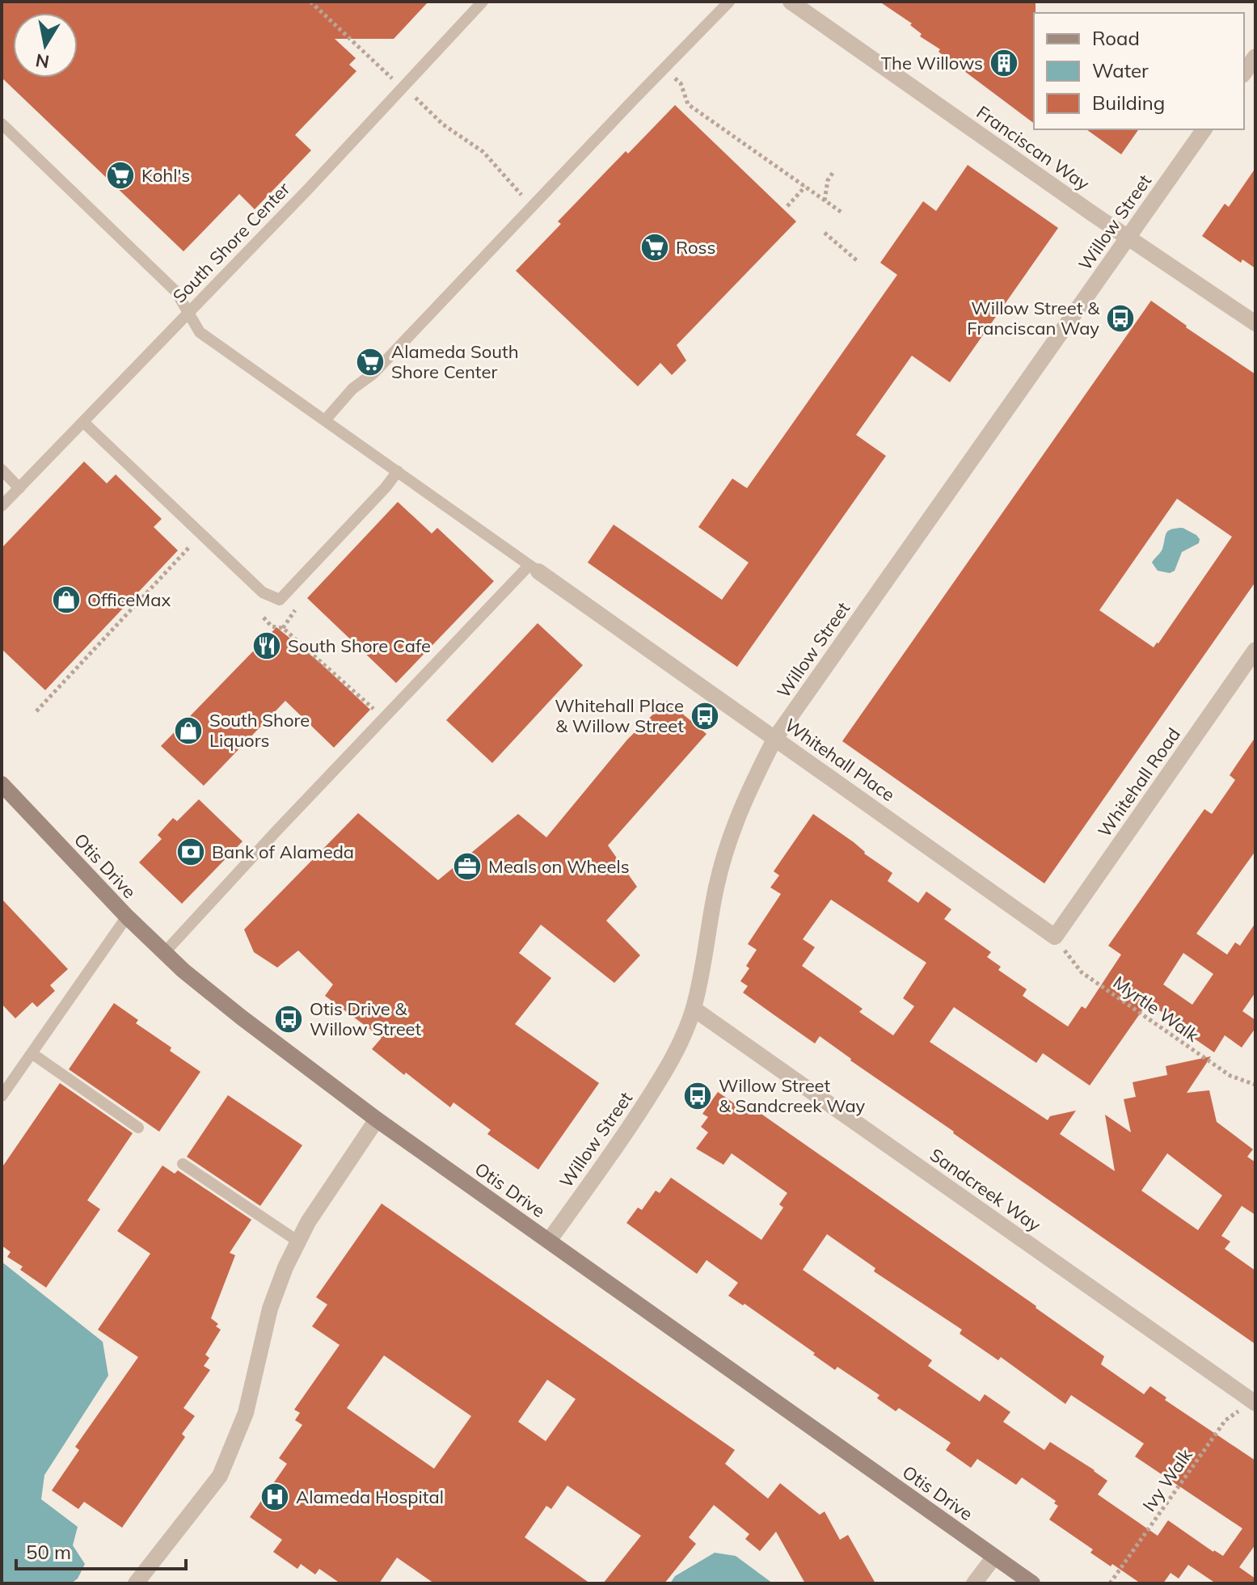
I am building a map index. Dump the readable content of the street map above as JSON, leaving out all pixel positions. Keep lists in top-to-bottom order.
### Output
{
  "streets": {
    "main road": ["Otis Drive"],
    "street": [
      "Franciscan Way",
      "Willow Street",
      "Whitehall Place",
      "Whitehall Road",
      "Sandcreek Way"
    ],
    "lane": ["South Shore Center"],
    "path": ["Myrtle Walk", "Ivy Walk"]
  },
  "crossings": [
    ["Franciscan Way", "Willow Street"],
    ["Willow Street", "Whitehall Place"],
    ["Willow Street", "Otis Drive"],
    ["Willow Street", "Sandcreek Way"],
    ["Whitehall Place", "Whitehall Road"],
    ["Whitehall Place", "Myrtle Walk"],
    ["Whitehall Road", "Myrtle Walk"],
    ["Sandcreek Way", "Ivy Walk"]
  ],
  "places": {
    "building": ["The Willows"],
    "supermarket": ["Kohl's", "Ross", "Alameda South Shore Center"],
    "bus stop": [
      "Willow Street & Franciscan Way",
      "Whitehall Place & Willow Street",
      "Otis Drive & Willow Street",
      "Willow Street & Sandcreek Way"
    ],
    "shop": ["OfficeMax", "South Shore Liquors"],
    "restaurant": ["South Shore Cafe"],
    "bank": ["Bank of Alameda"],
    "office": ["Meals on Wheels"],
    "hospital": ["Alameda Hospital"]
  },
  "legend": ["Road", "Water", "Building"],
  "scale_bar": "50 m",
  "north": "bottom"
}
